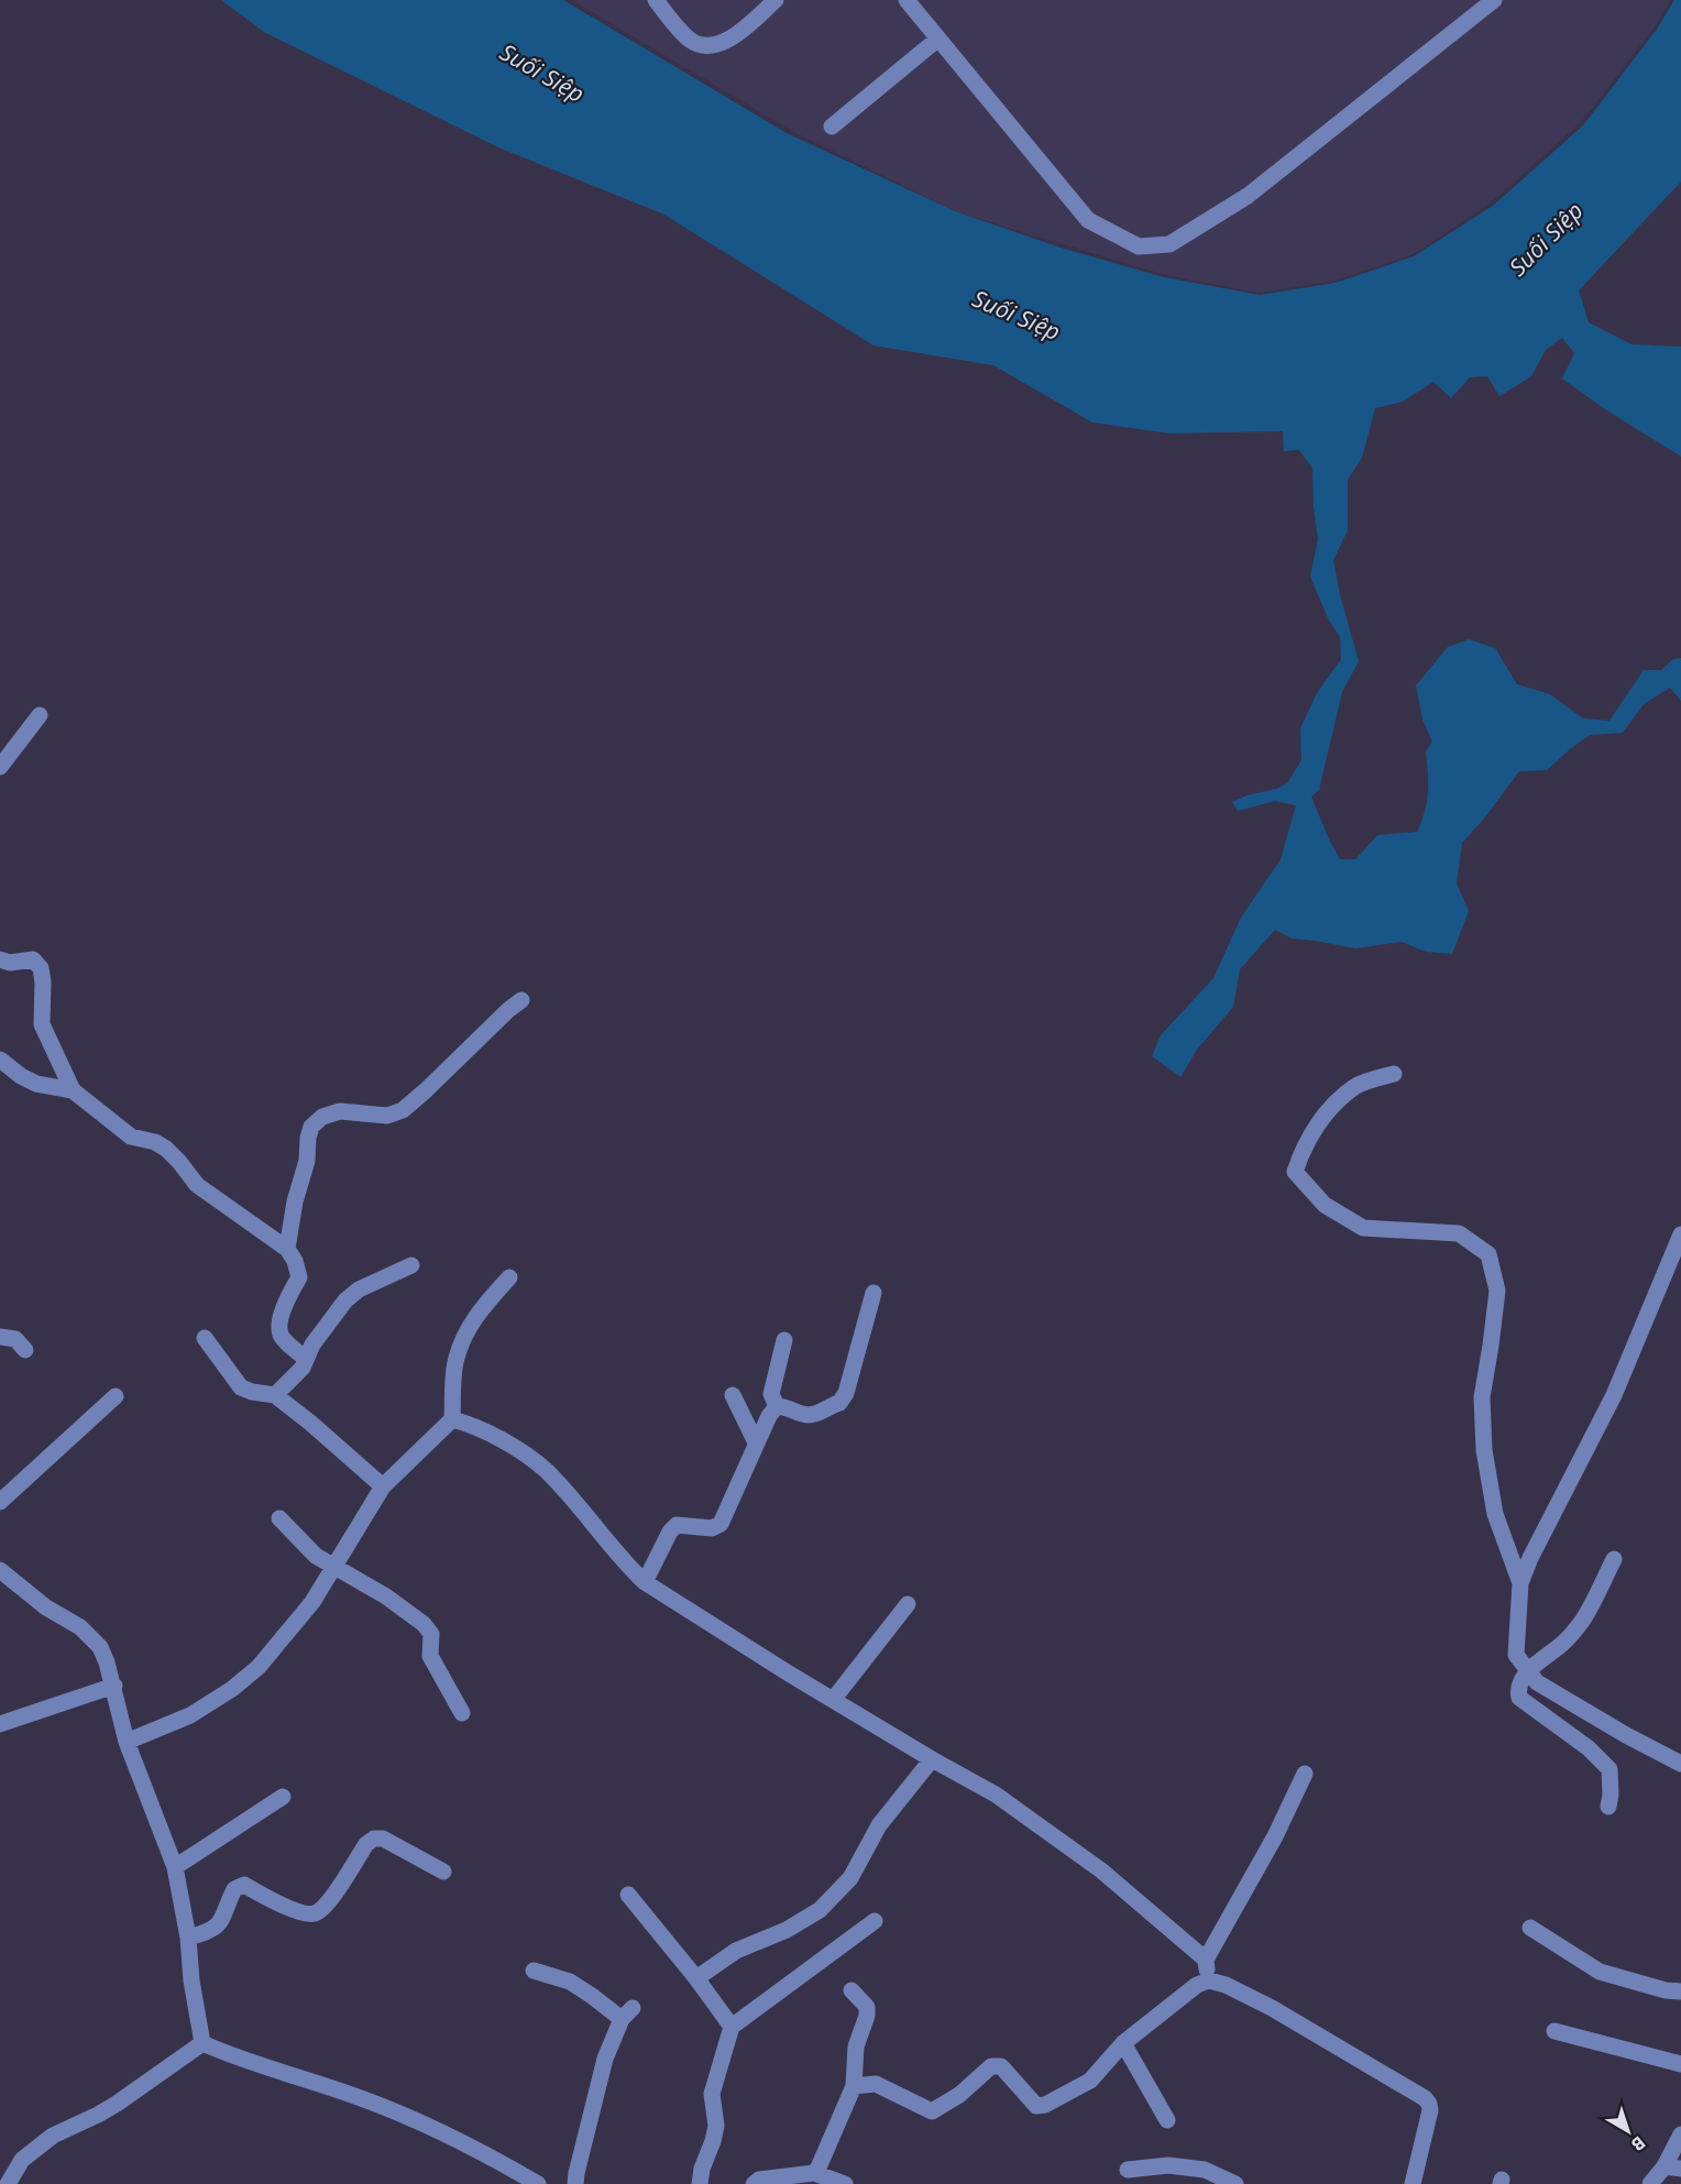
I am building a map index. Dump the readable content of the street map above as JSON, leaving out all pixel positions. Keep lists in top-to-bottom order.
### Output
{
  "water": ["Suối Siệp"],
  "north": "bottom right"
}
